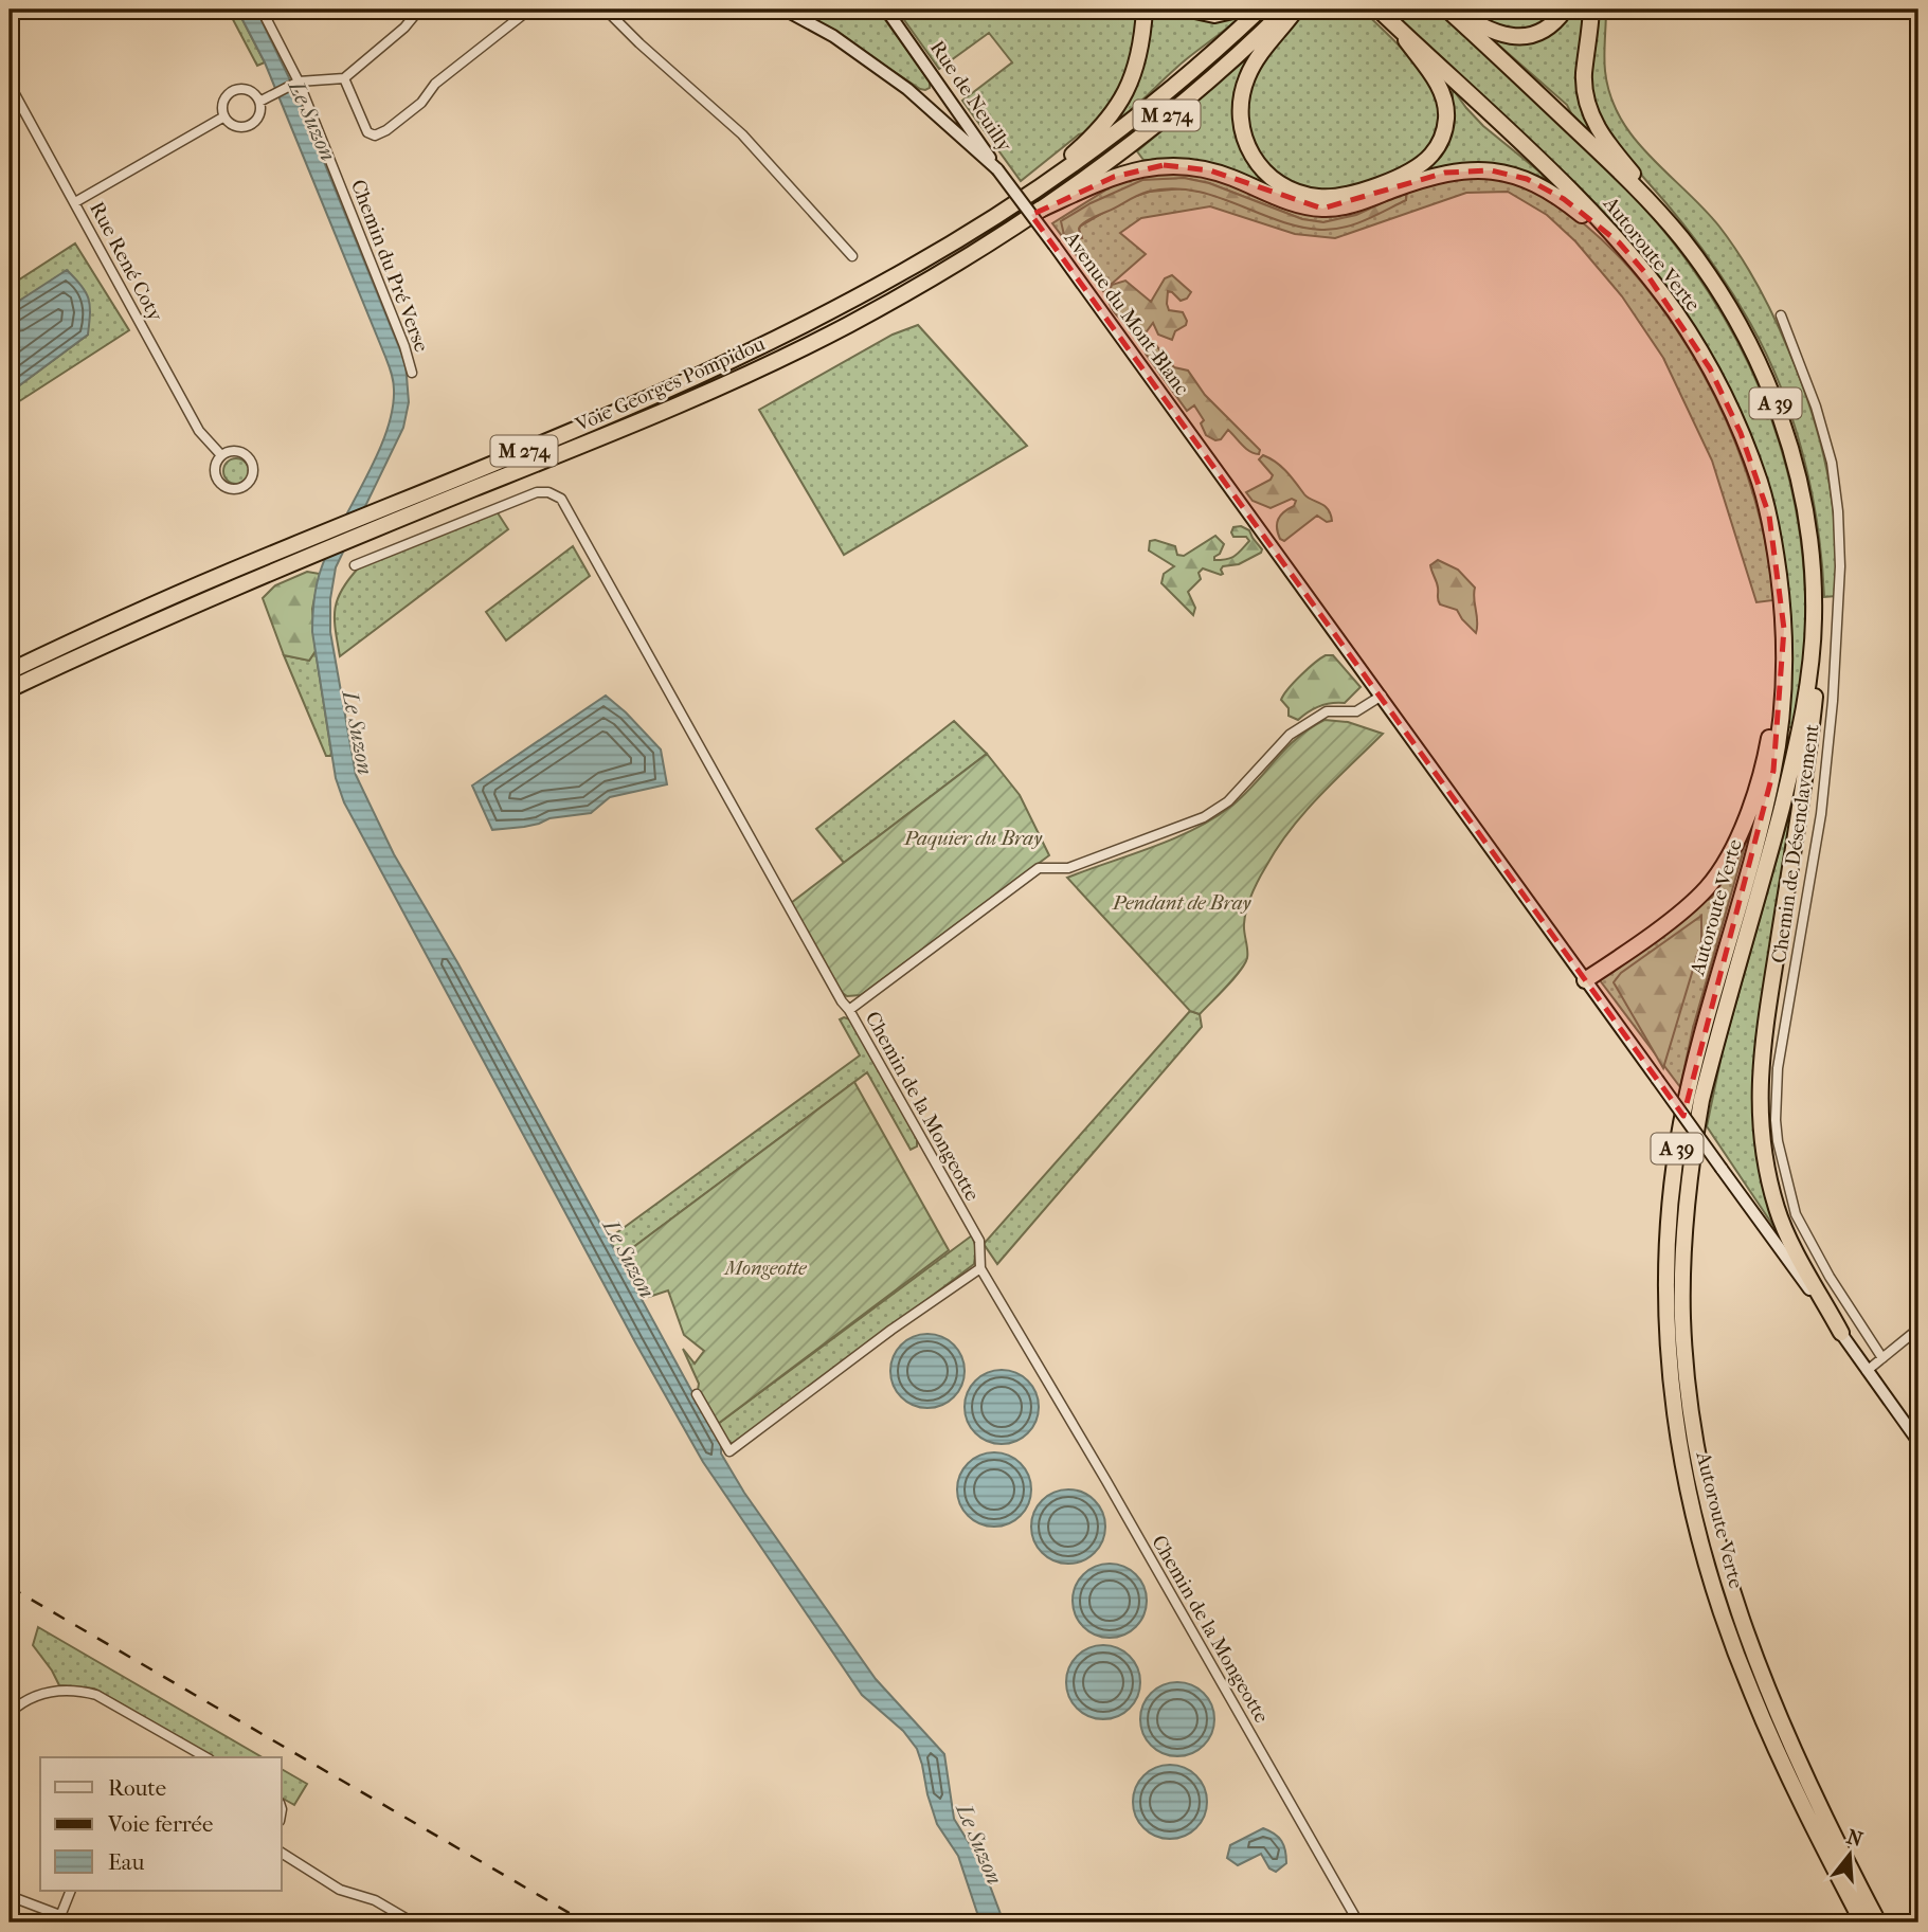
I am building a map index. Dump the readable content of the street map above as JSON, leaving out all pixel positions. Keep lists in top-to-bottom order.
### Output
{
  "streets": {
    "highway": [
      "M 274",
      "Autoroute Verte",
      "Voie Georges Pompidou",
      "A 39"
    ],
    "main road": ["Rue de Neuilly", "Avenue du Mont-Blanc"],
    "street": [
      "Rue René Coty",
      "Chemin du Pré Verse",
      "Chemin de Désenclavement",
      "Chemin de la Mongeotte"
    ]
  },
  "crossings": [
    ["Rue de Neuilly", "Avenue du Mont-Blanc"]
  ],
  "water": ["Le Suzon"],
  "parks": ["Paquier du Bray", "Pendant de Bray", "Mongeotte"],
  "legend": ["Route", "Voie ferrée", "Eau"],
  "north": "top"
}
